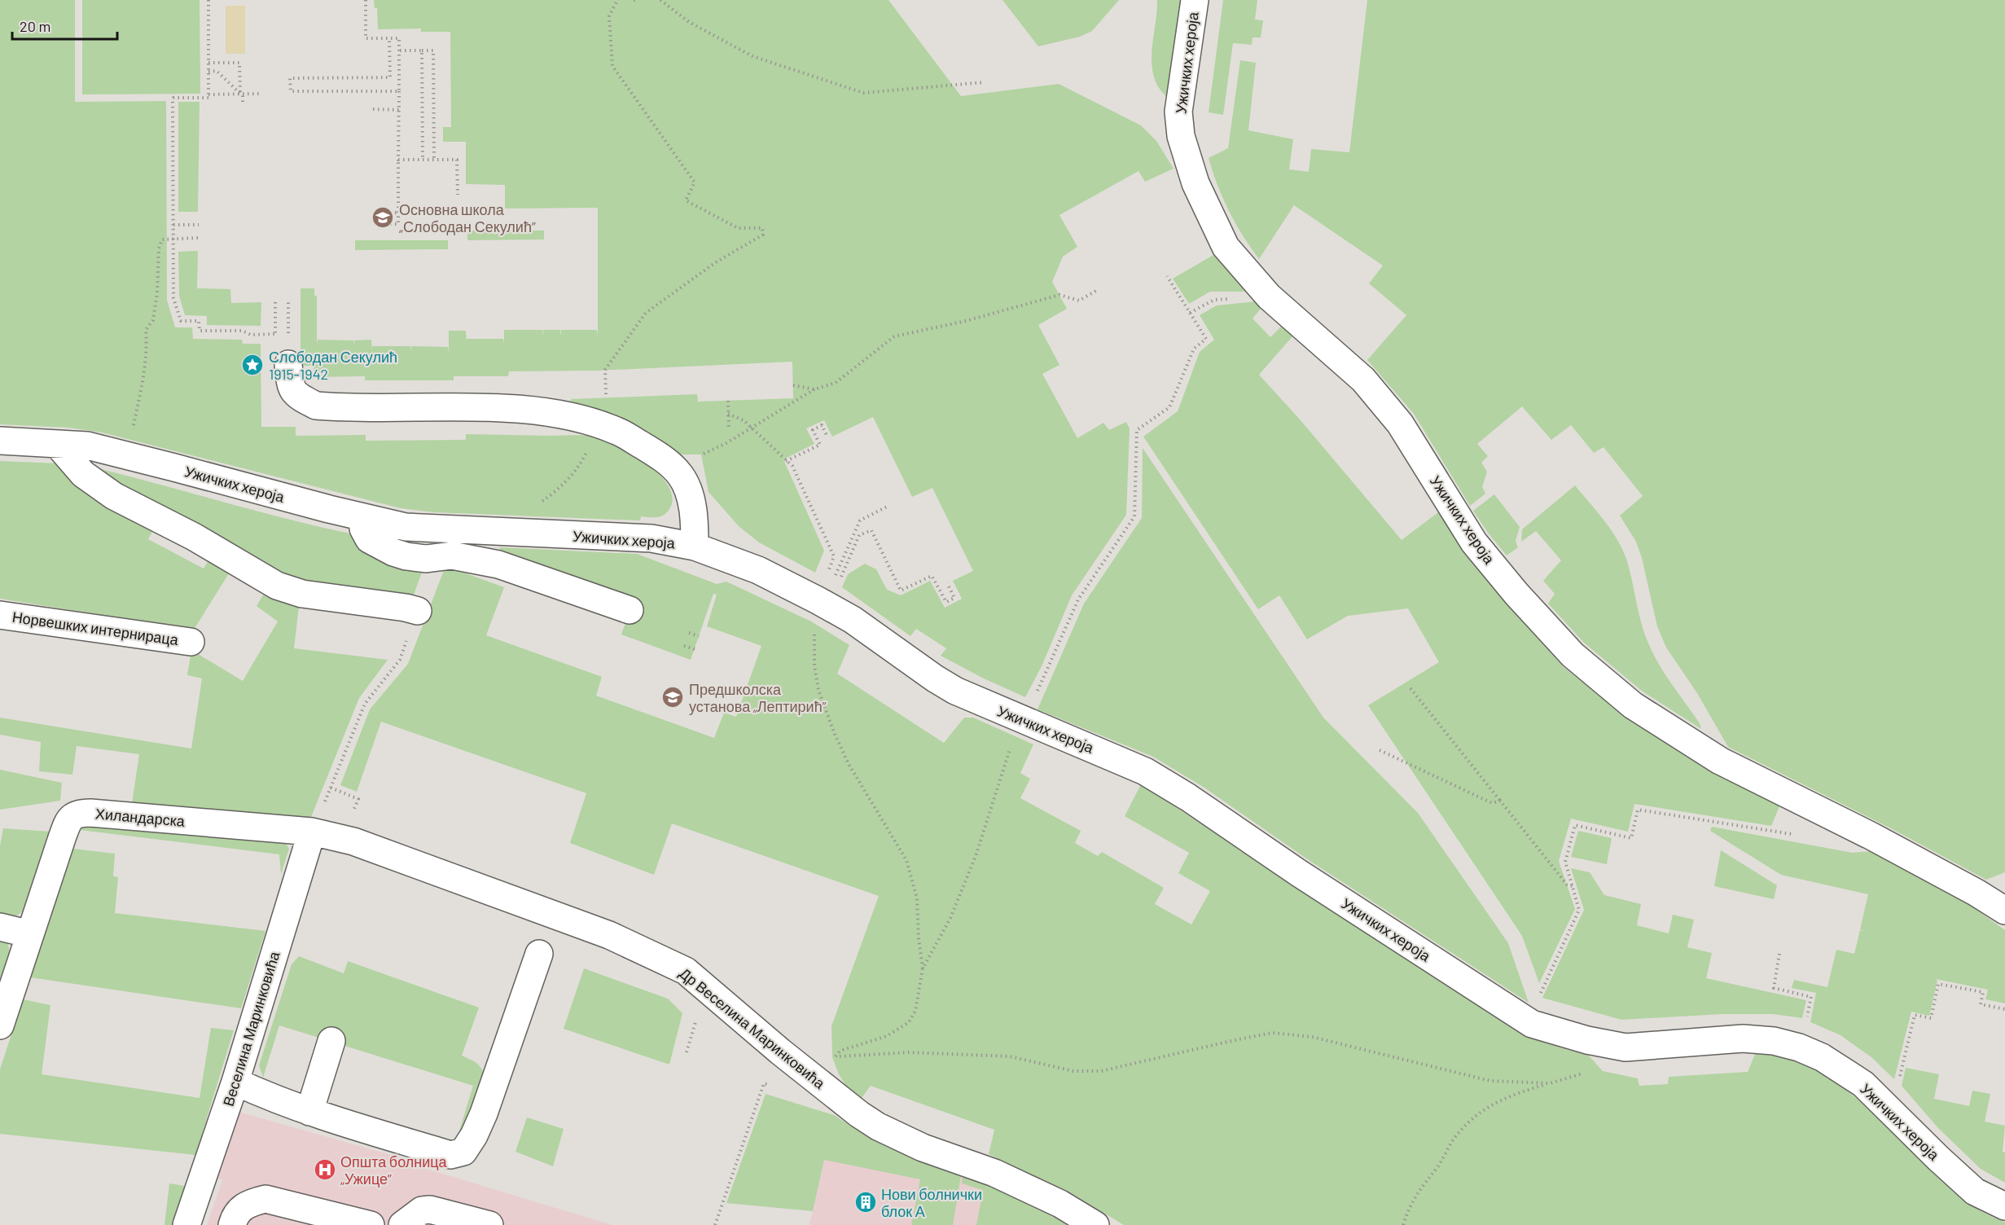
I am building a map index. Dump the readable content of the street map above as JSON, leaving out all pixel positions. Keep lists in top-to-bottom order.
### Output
{
  "streets": {
    "street": [
      "Ужичких хероја",
      "Норвешких интернираца",
      "Хиландарска",
      "Др Веселина Маринковића",
      "Веселина Маринковића"
    ]
  },
  "crossings": [
    ["Хиландарска", "Др Веселина Маринковића"],
    ["Хиландарска", "Веселина Маринковића"],
    ["Др Веселина Маринковића", "Веселина Маринковића"]
  ],
  "places": {
    "school or university": ["Основна школа „Слободан Секулић”", "Предшколска установа „Лептирић”"],
    "place": ["Слободан Секулић 1915-1942"],
    "hospital": ["Општа болница „Ужице”"],
    "building": ["Нови болнички блок А"]
  },
  "scale_bar": "20 m"
}
